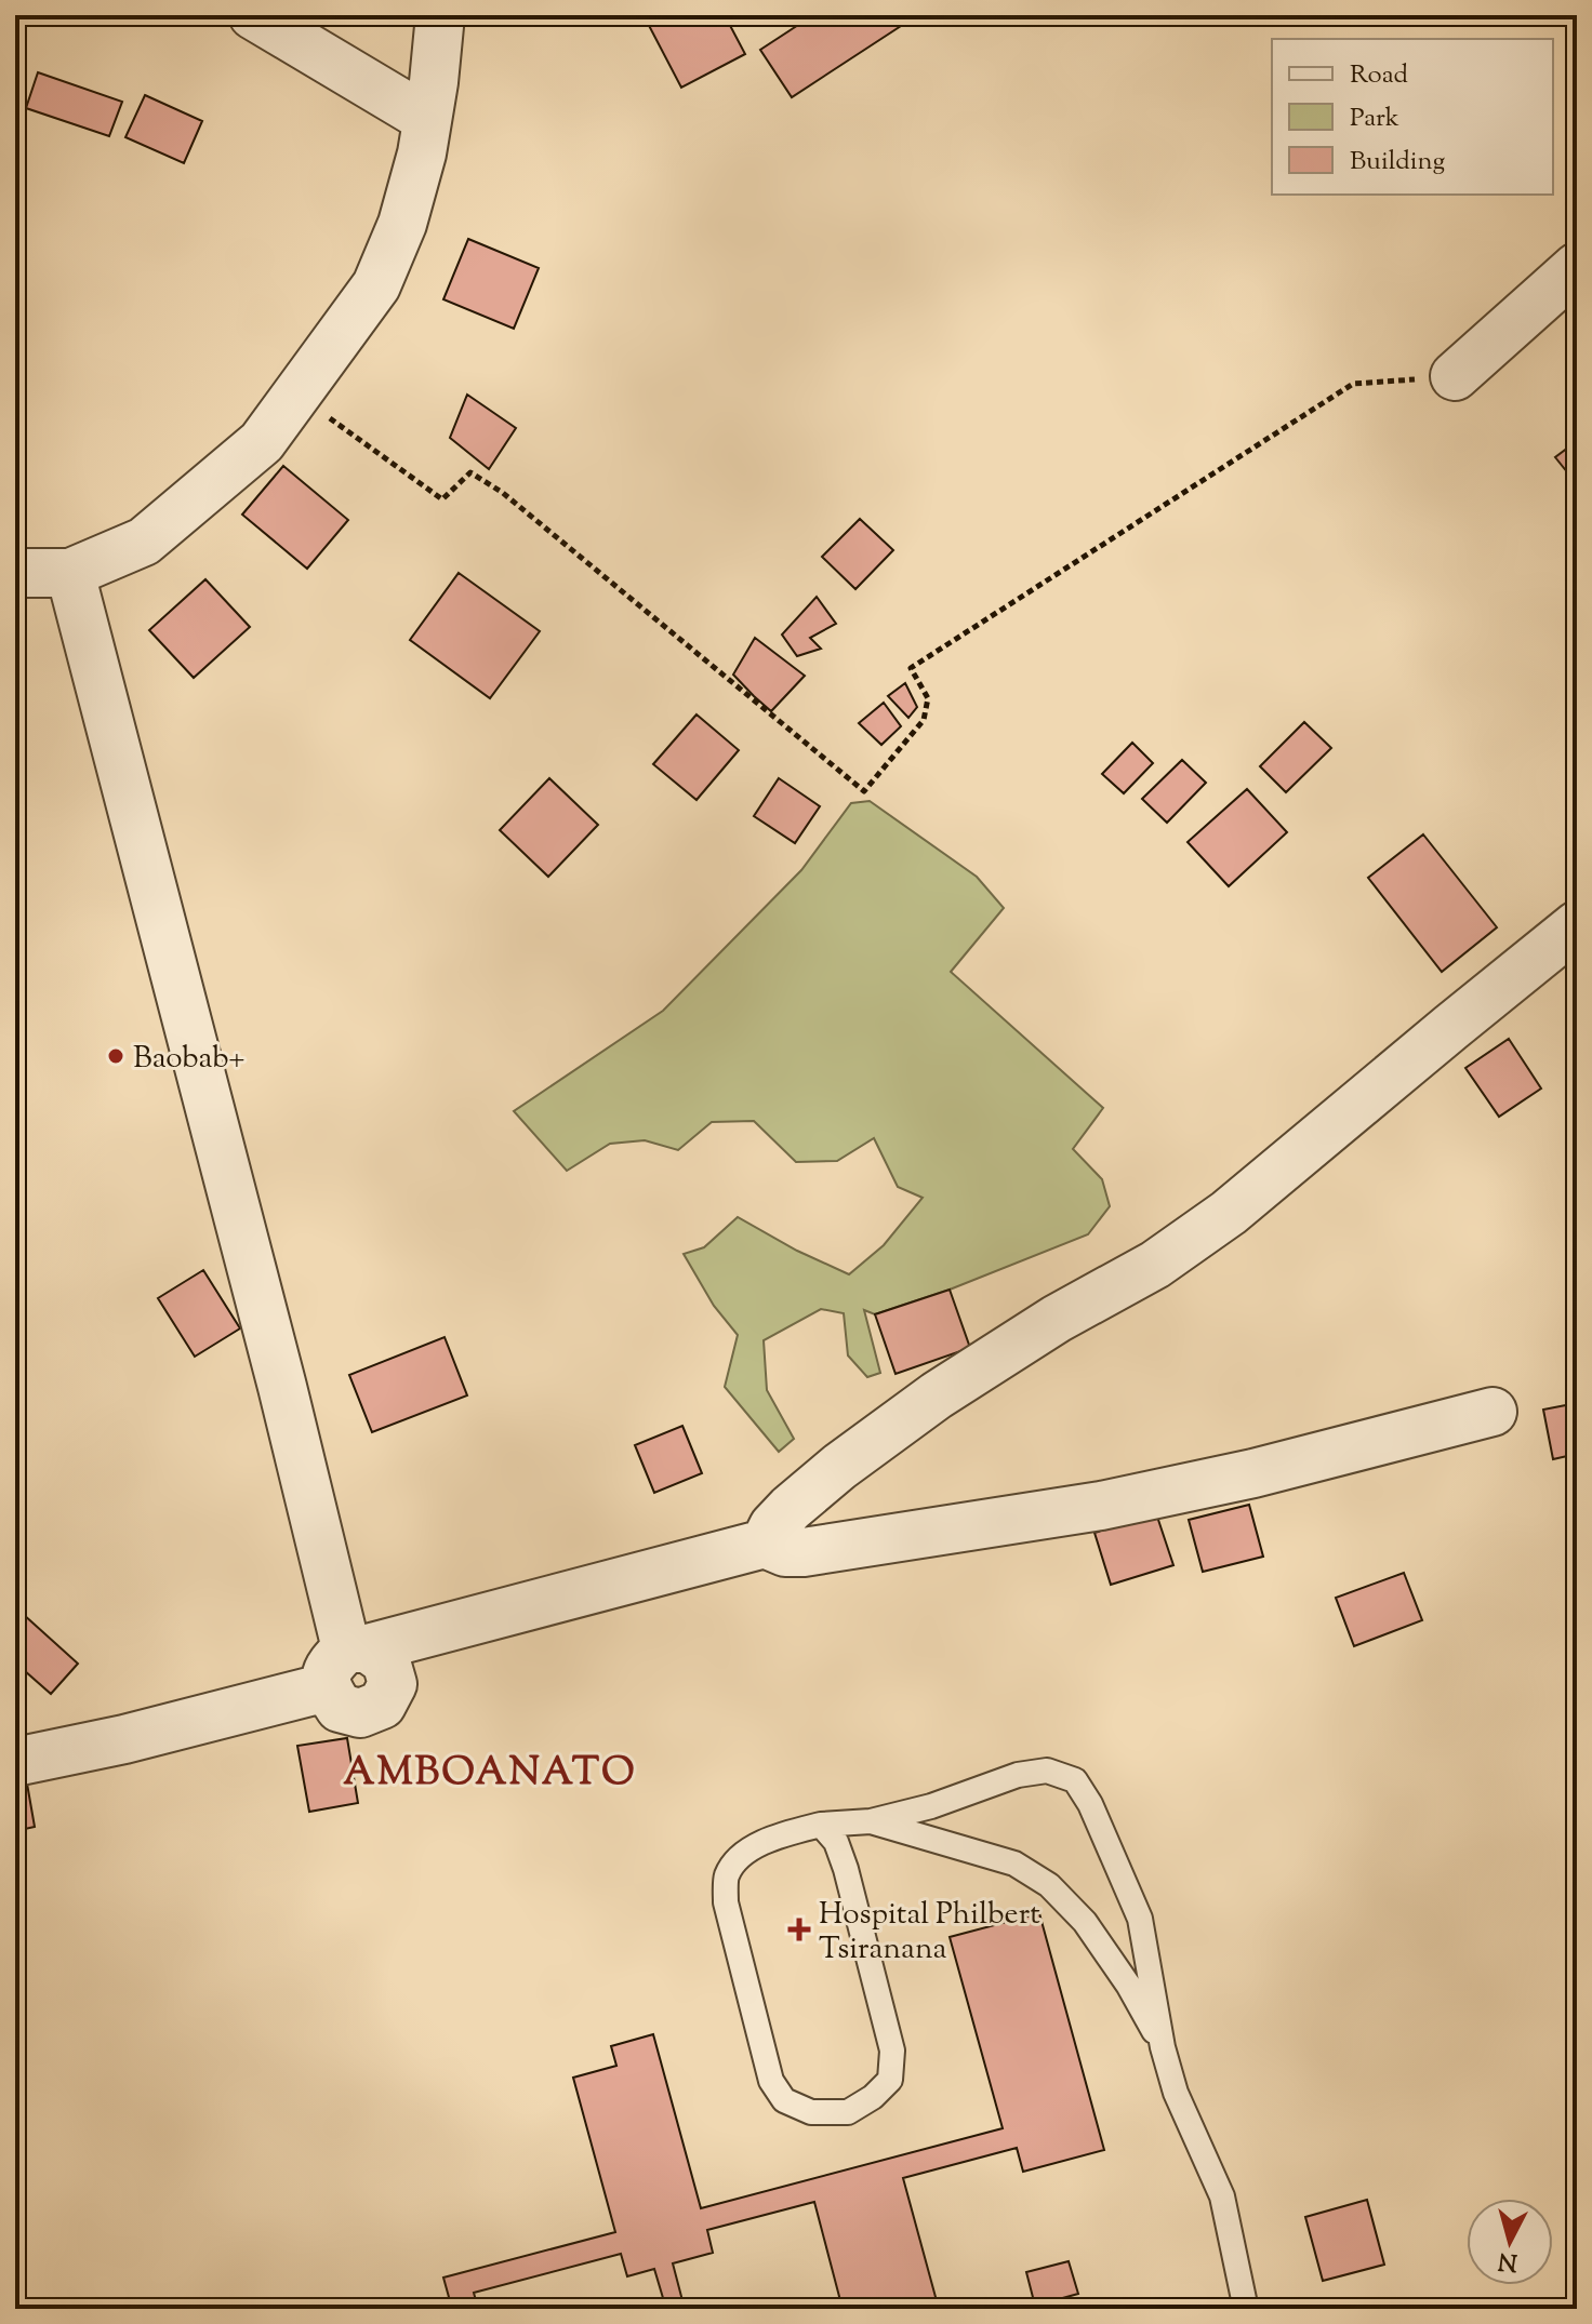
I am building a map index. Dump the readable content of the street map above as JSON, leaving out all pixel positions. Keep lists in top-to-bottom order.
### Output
{
  "districts": ["AMBOANATO"],
  "places": {
    "other": ["Baobab+"],
    "health": ["Hospital Philbert Tsiranana"]
  },
  "legend": ["Road", "Park", "Building"],
  "north": "bottom"
}
